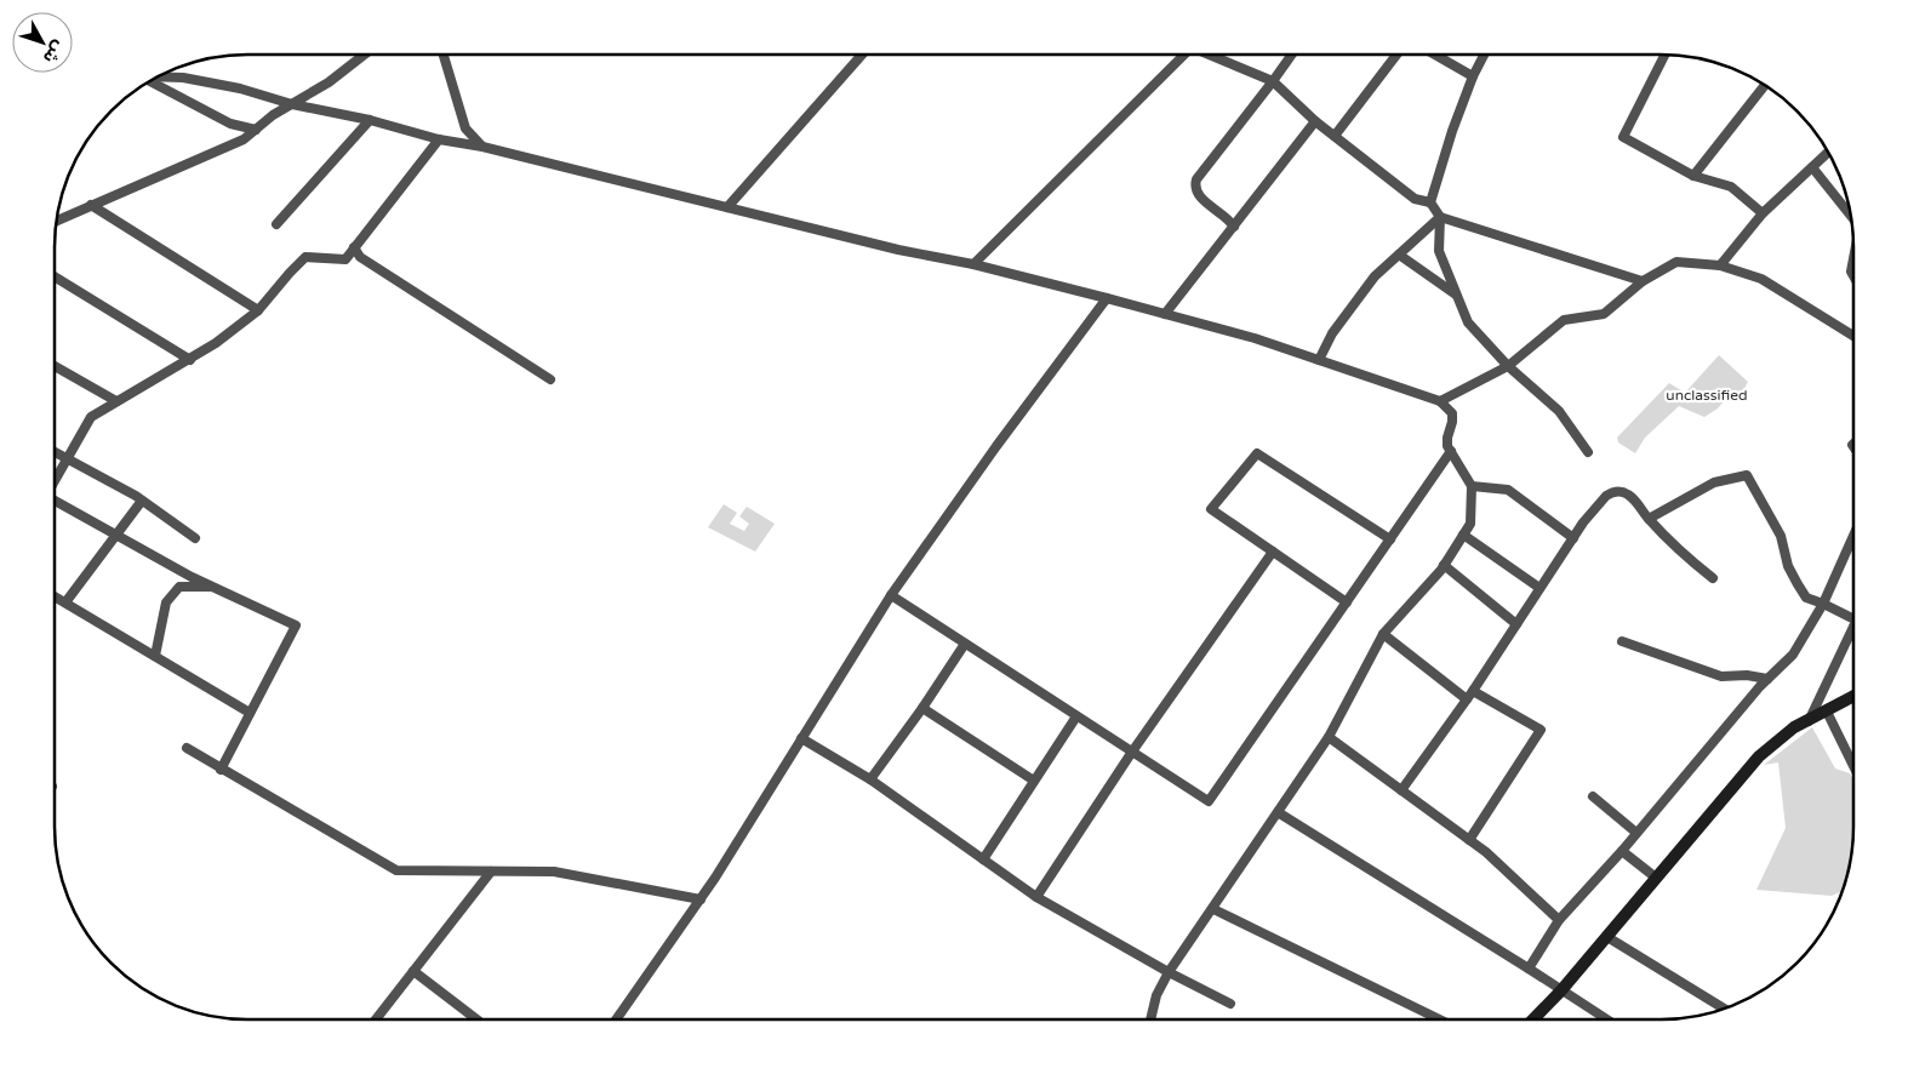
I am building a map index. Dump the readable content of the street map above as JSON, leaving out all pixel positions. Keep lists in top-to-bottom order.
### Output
{
  "parks": ["unclassified"],
  "north": "bottom right"
}
